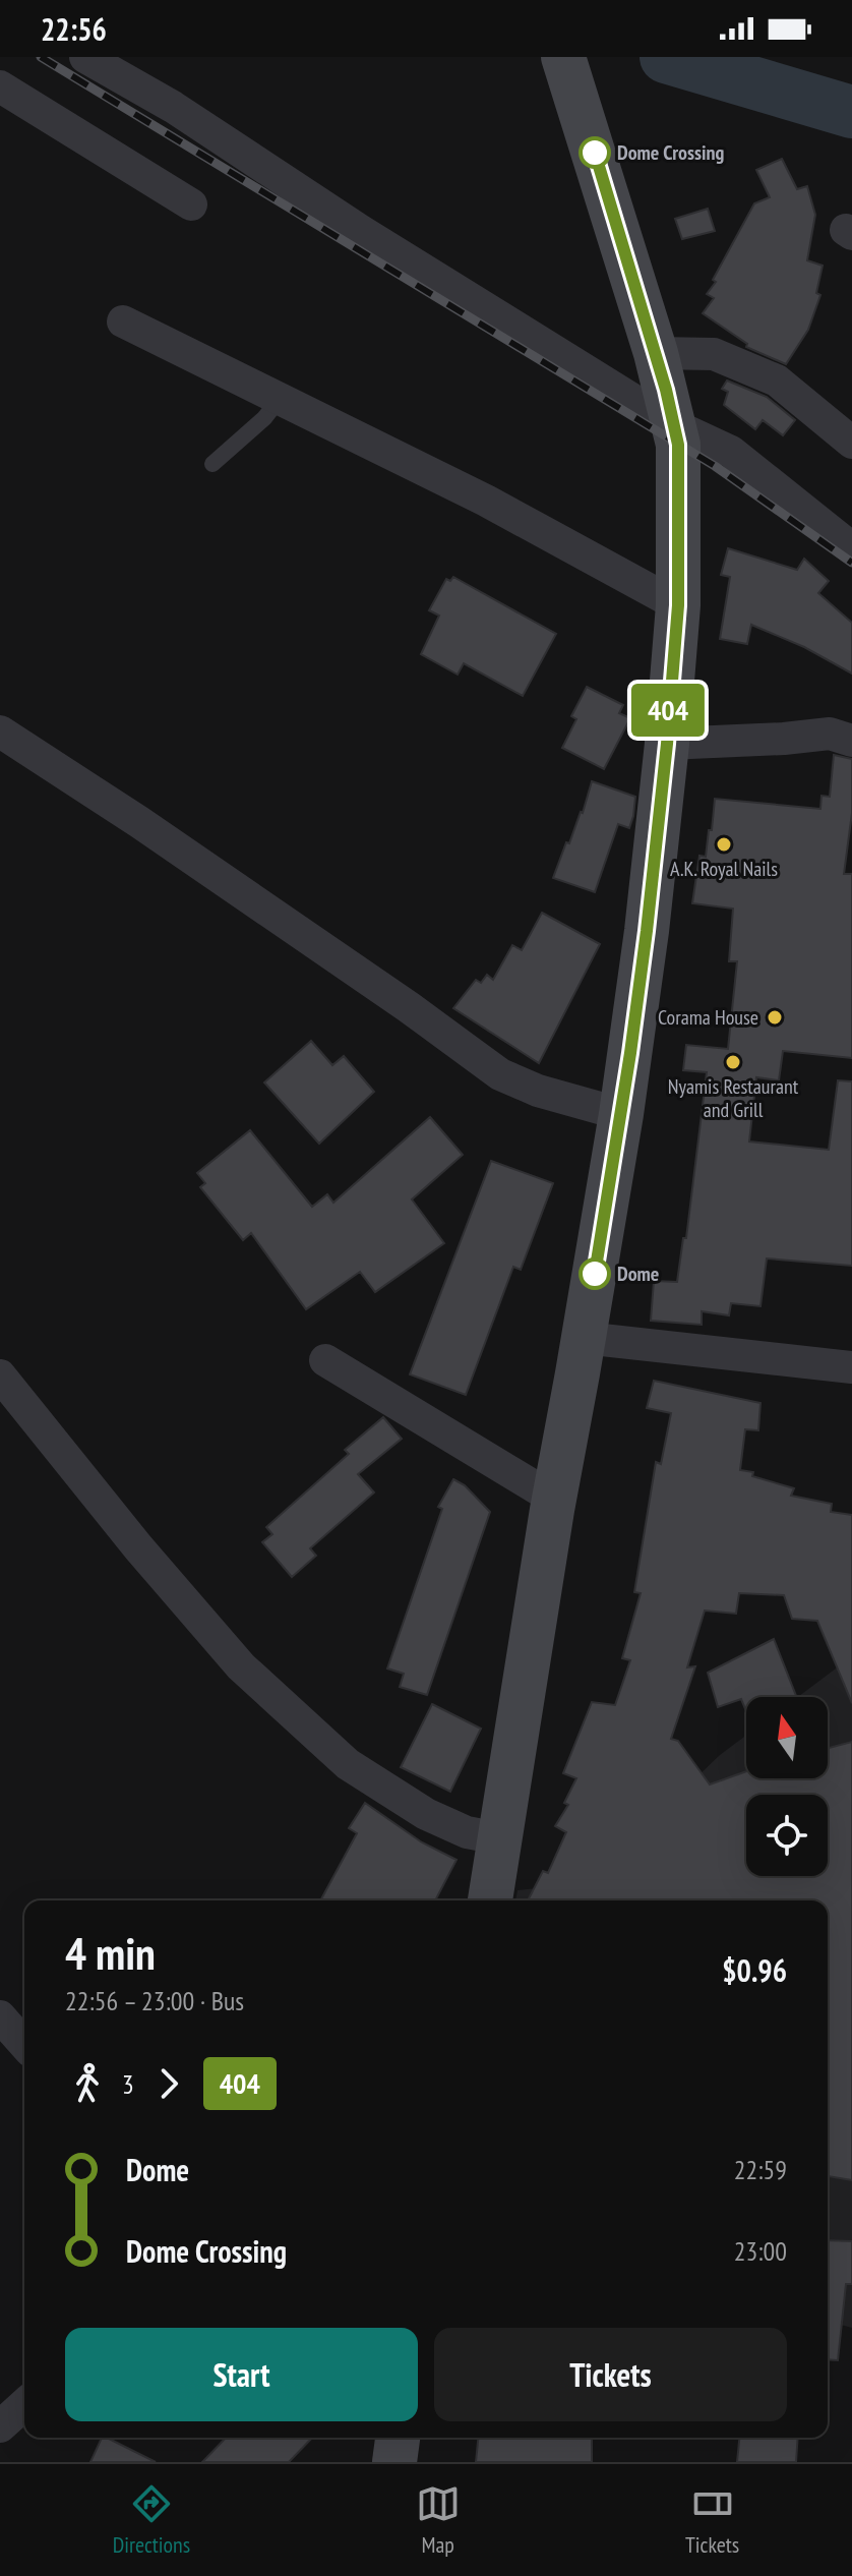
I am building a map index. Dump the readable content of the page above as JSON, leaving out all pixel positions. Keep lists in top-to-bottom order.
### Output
{
  "places": [
    "Dome Crossing",
    "A.K. Royal Nails",
    "Corama House",
    "Nyamis Restaurant and Grill",
    "Dome"
  ],
  "lines": ["bus line 404"],
  "north": "top",
  "page": {
    "status": "22:56",
    "on_map": "404",
    "heading": ["4 min", "22:56 – 23:00 · Bus", "$0.96"],
    "legs": ["3", "404"],
    "list": [
      {
        "name": "Dome",
        "value": "22:59"
      },
      {
        "name": "Dome Crossing",
        "value": "23:00"
      }
    ],
    "buttons": ["Start", "Tickets"],
    "tabs": ["Directions", "Map", "Tickets"]
  }
}
